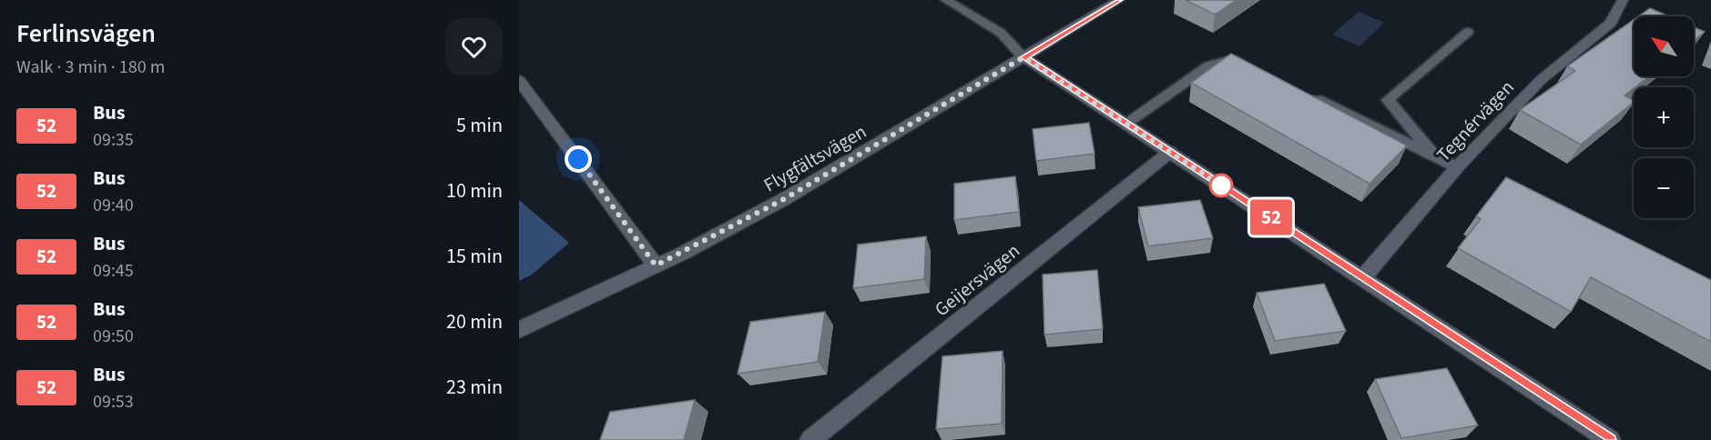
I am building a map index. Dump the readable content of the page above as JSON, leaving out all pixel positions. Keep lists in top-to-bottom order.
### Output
{
  "streets": {
    "street": ["Tegnérvägen", "Flygfältsvägen", "Geijersvägen"]
  },
  "lines": ["bus line 52"],
  "north": "top left",
  "page": {
    "heading": ["Ferlinsvägen", "Walk · 3 min · 180 m"],
    "on_map": "52",
    "map_buttons": ["+", "−"],
    "list": [
      {
        "mark": "52",
        "name": "Bus",
        "note": "09:35",
        "value": "5 min"
      },
      {
        "mark": "52",
        "name": "Bus",
        "note": "09:40",
        "value": "10 min"
      },
      {
        "mark": "52",
        "name": "Bus",
        "note": "09:45",
        "value": "15 min"
      },
      {
        "mark": "52",
        "name": "Bus",
        "note": "09:50",
        "value": "20 min"
      },
      {
        "mark": "52",
        "name": "Bus",
        "note": "09:53",
        "value": "23 min"
      }
    ]
  }
}
